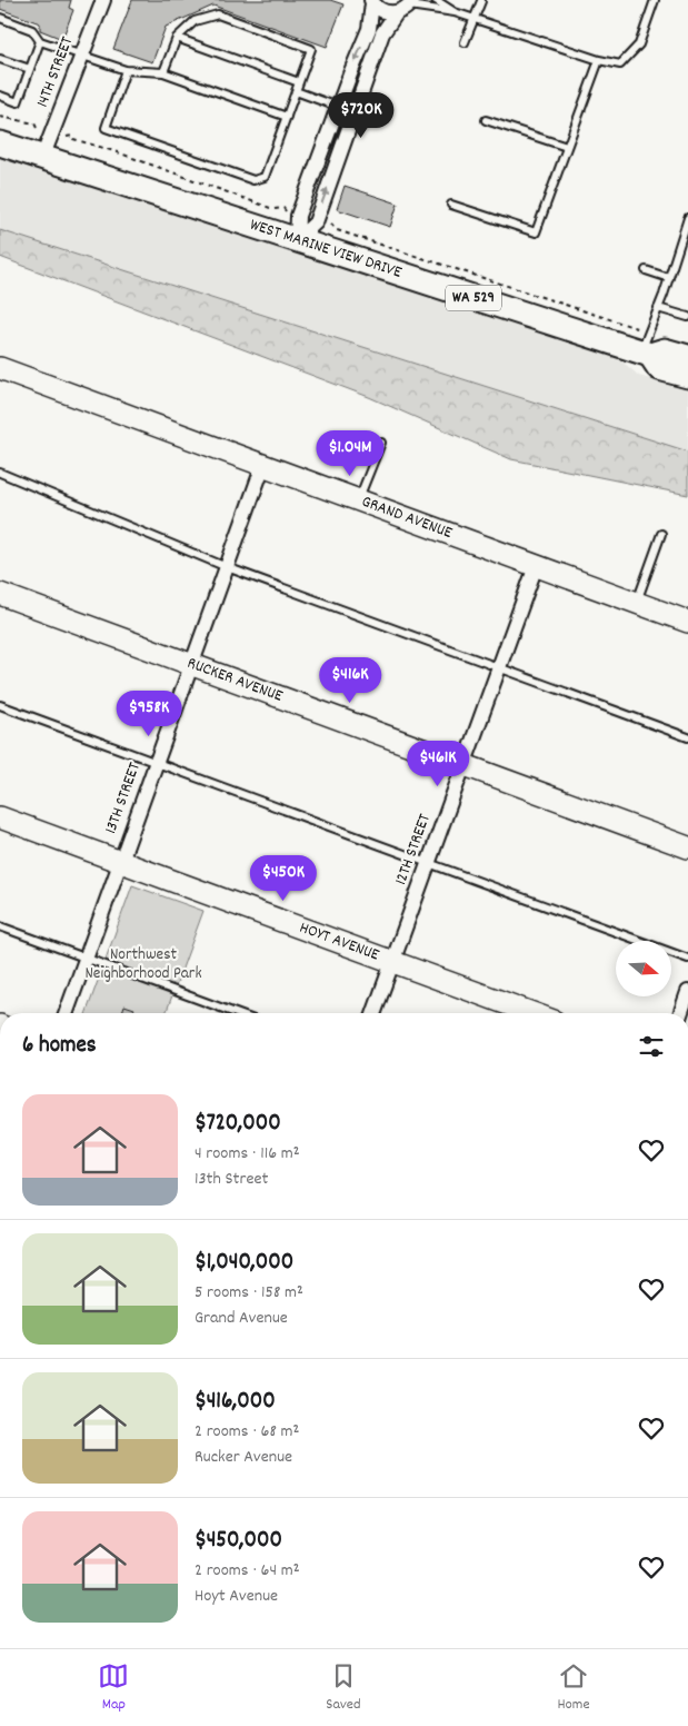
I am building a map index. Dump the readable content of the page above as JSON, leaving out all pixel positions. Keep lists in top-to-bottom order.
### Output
{
  "streets": {
    "main road": ["WEST MARINE VIEW DRIVE", "WA 529"],
    "street": [
      "14TH STREET",
      "GRAND AVENUE",
      "RUCKER AVENUE",
      "13TH STREET",
      "12TH STREET",
      "HOYT AVENUE"
    ]
  },
  "crossings": [
    ["14TH STREET", "WEST MARINE VIEW DRIVE"],
    ["GRAND AVENUE", "13TH STREET"],
    ["GRAND AVENUE", "12TH STREET"],
    ["RUCKER AVENUE", "13TH STREET"],
    ["RUCKER AVENUE", "12TH STREET"],
    ["13TH STREET", "HOYT AVENUE"],
    ["12TH STREET", "HOYT AVENUE"]
  ],
  "parks": ["Northwest Neighborhood Park"],
  "north": "right",
  "page": {
    "price": [
      "$720K",
      "$1.04M",
      "$416K",
      "$958K",
      "$461K",
      "$450K"
    ],
    "heading": "6 homes",
    "list": [
      {
        "name": "$720,000",
        "note": "4 rooms · 116 m² · 13th Street"
      },
      {
        "name": "$1,040,000",
        "note": "5 rooms · 158 m² · Grand Avenue"
      },
      {
        "name": "$416,000",
        "note": "2 rooms · 68 m² · Rucker Avenue"
      },
      {
        "name": "$450,000",
        "note": "2 rooms · 64 m² · Hoyt Avenue"
      }
    ],
    "tabs": ["Map", "Saved", "Home"]
  }
}
